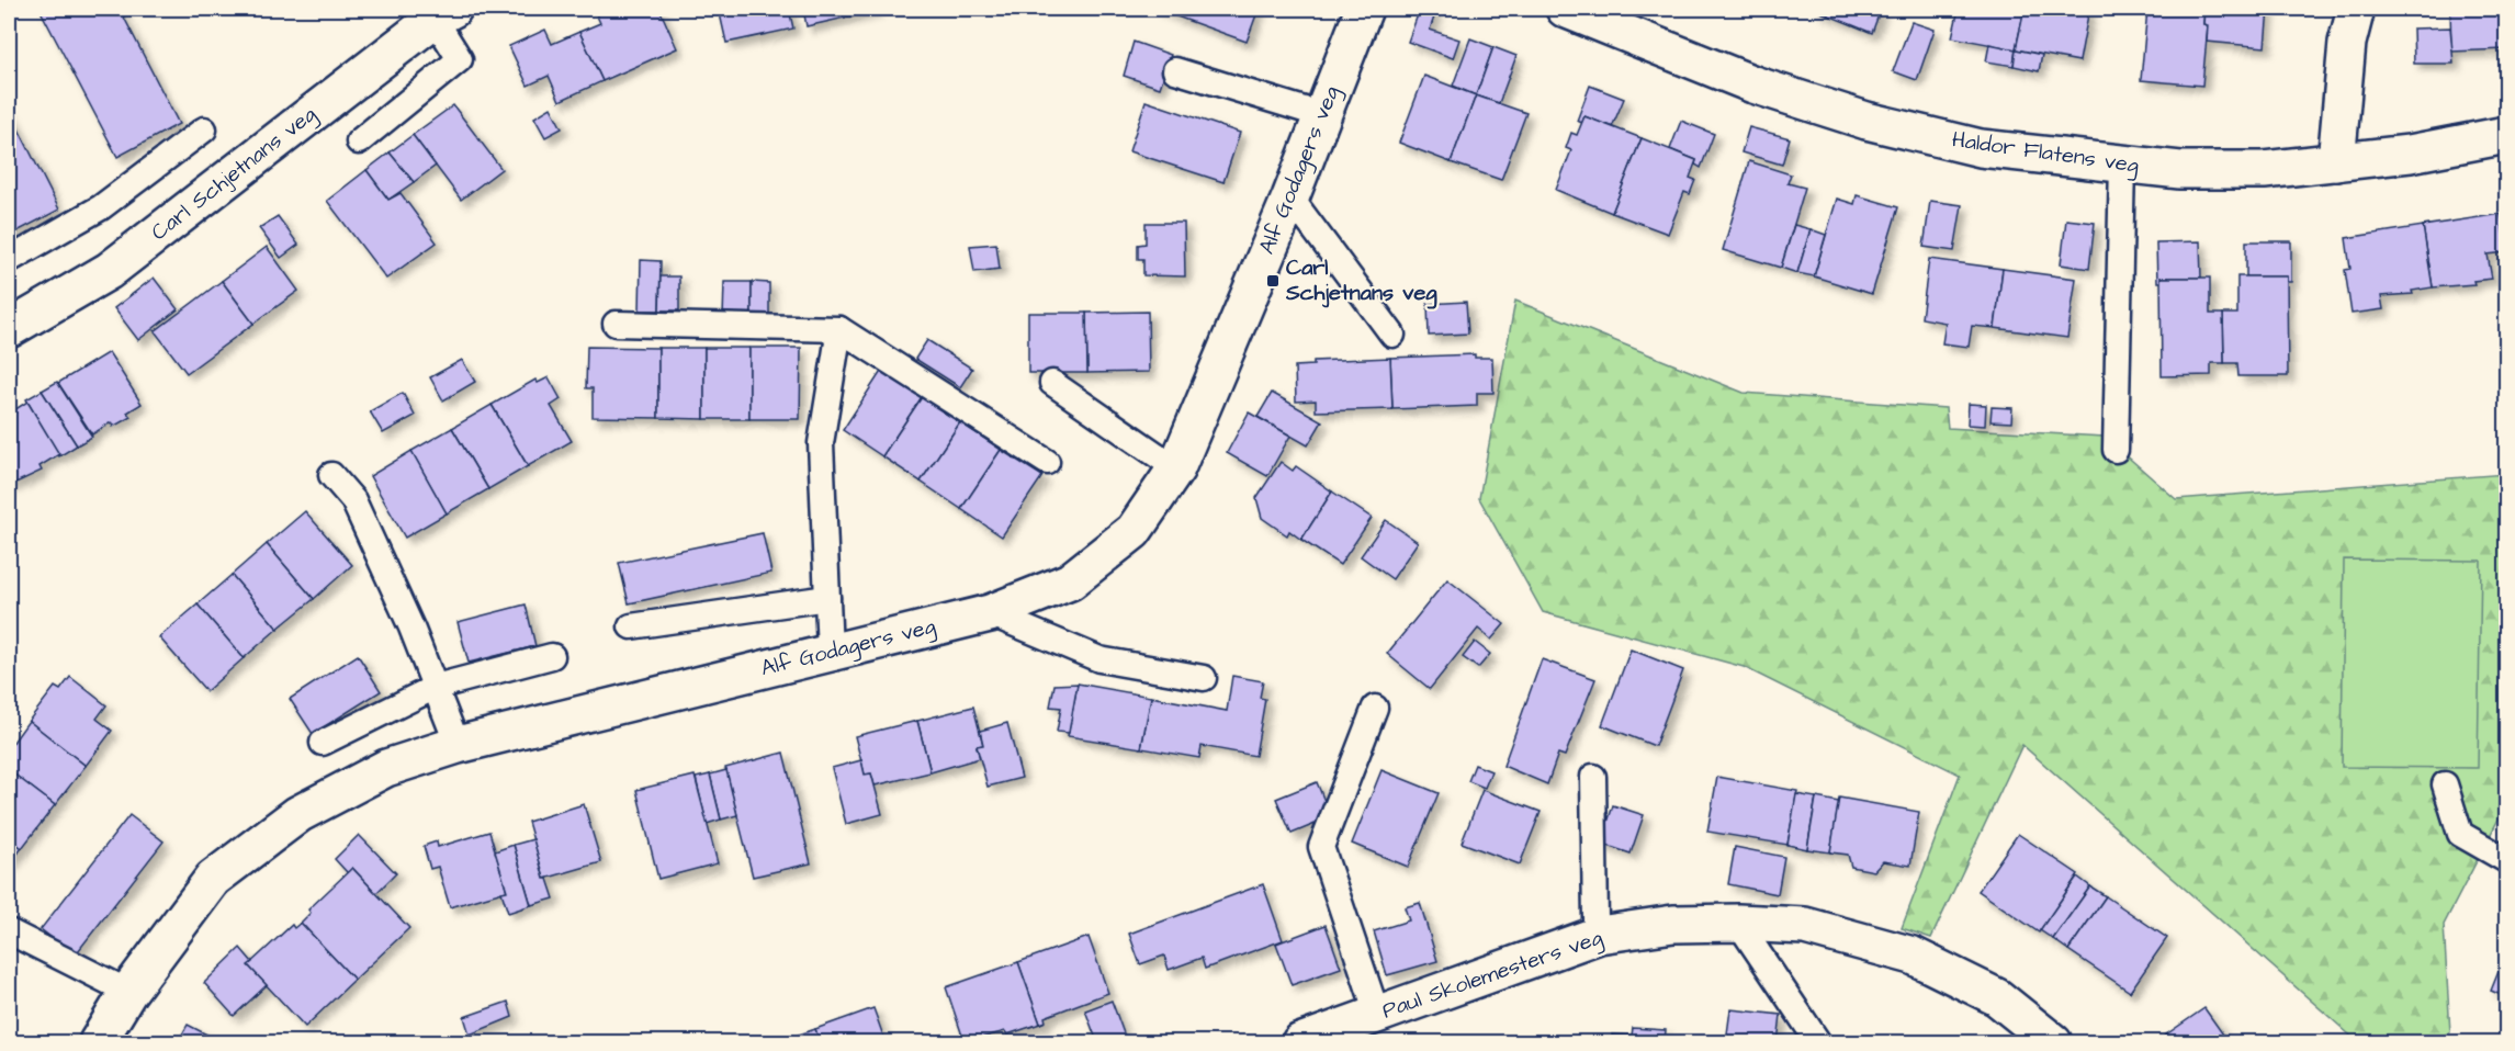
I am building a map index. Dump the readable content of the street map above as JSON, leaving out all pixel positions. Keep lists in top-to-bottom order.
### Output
{
  "streets": {
    "street": [
      "Haldor Flatens veg",
      "Alf Godagers veg",
      "Carl Schjetnans veg",
      "Paul Skolemesters veg"
    ]
  },
  "places": {
    "transit": ["Carl Schjetnans veg"]
  }
}
